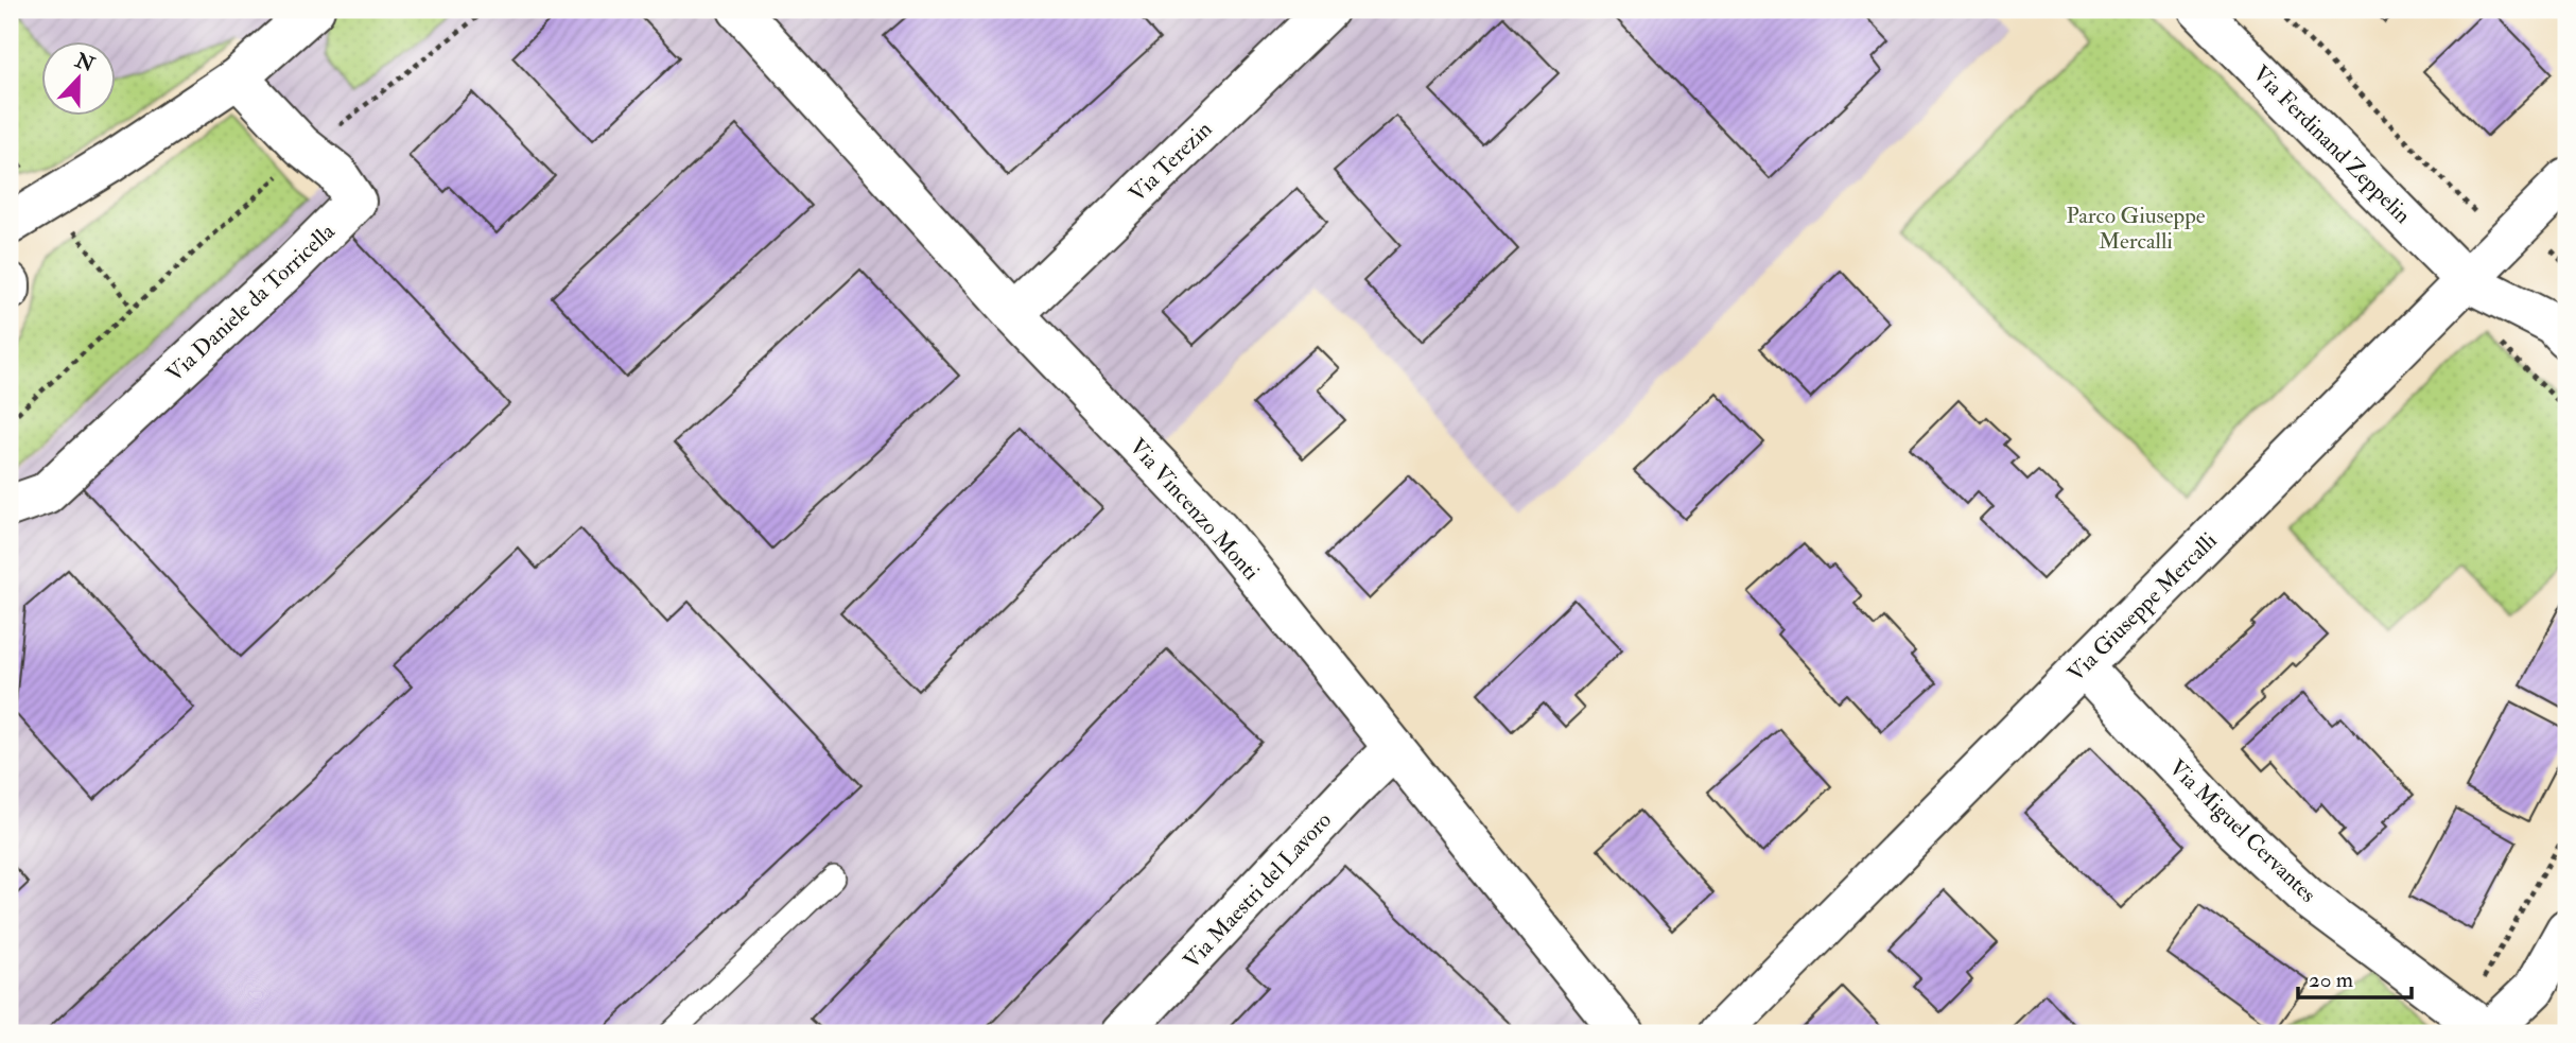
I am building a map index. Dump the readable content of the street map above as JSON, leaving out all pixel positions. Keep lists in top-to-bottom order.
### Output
{
  "streets": {
    "street": [
      "Via Ferdinand Zeppelin",
      "Via Terezin",
      "Via Daniele da Torricella",
      "Via Vincenzo Monti",
      "Via Giuseppe Mercalli",
      "Via Miguel Cervantes",
      "Via Maestri del Lavoro"
    ]
  },
  "crossings": [
    ["Via Ferdinand Zeppelin", "Via Giuseppe Mercalli"],
    ["Via Terezin", "Via Vincenzo Monti"],
    ["Via Vincenzo Monti", "Via Maestri del Lavoro"],
    ["Via Giuseppe Mercalli", "Via Miguel Cervantes"]
  ],
  "parks": ["Parco Giuseppe Mercalli"],
  "scale_bar": "20 m",
  "north": "top"
}
